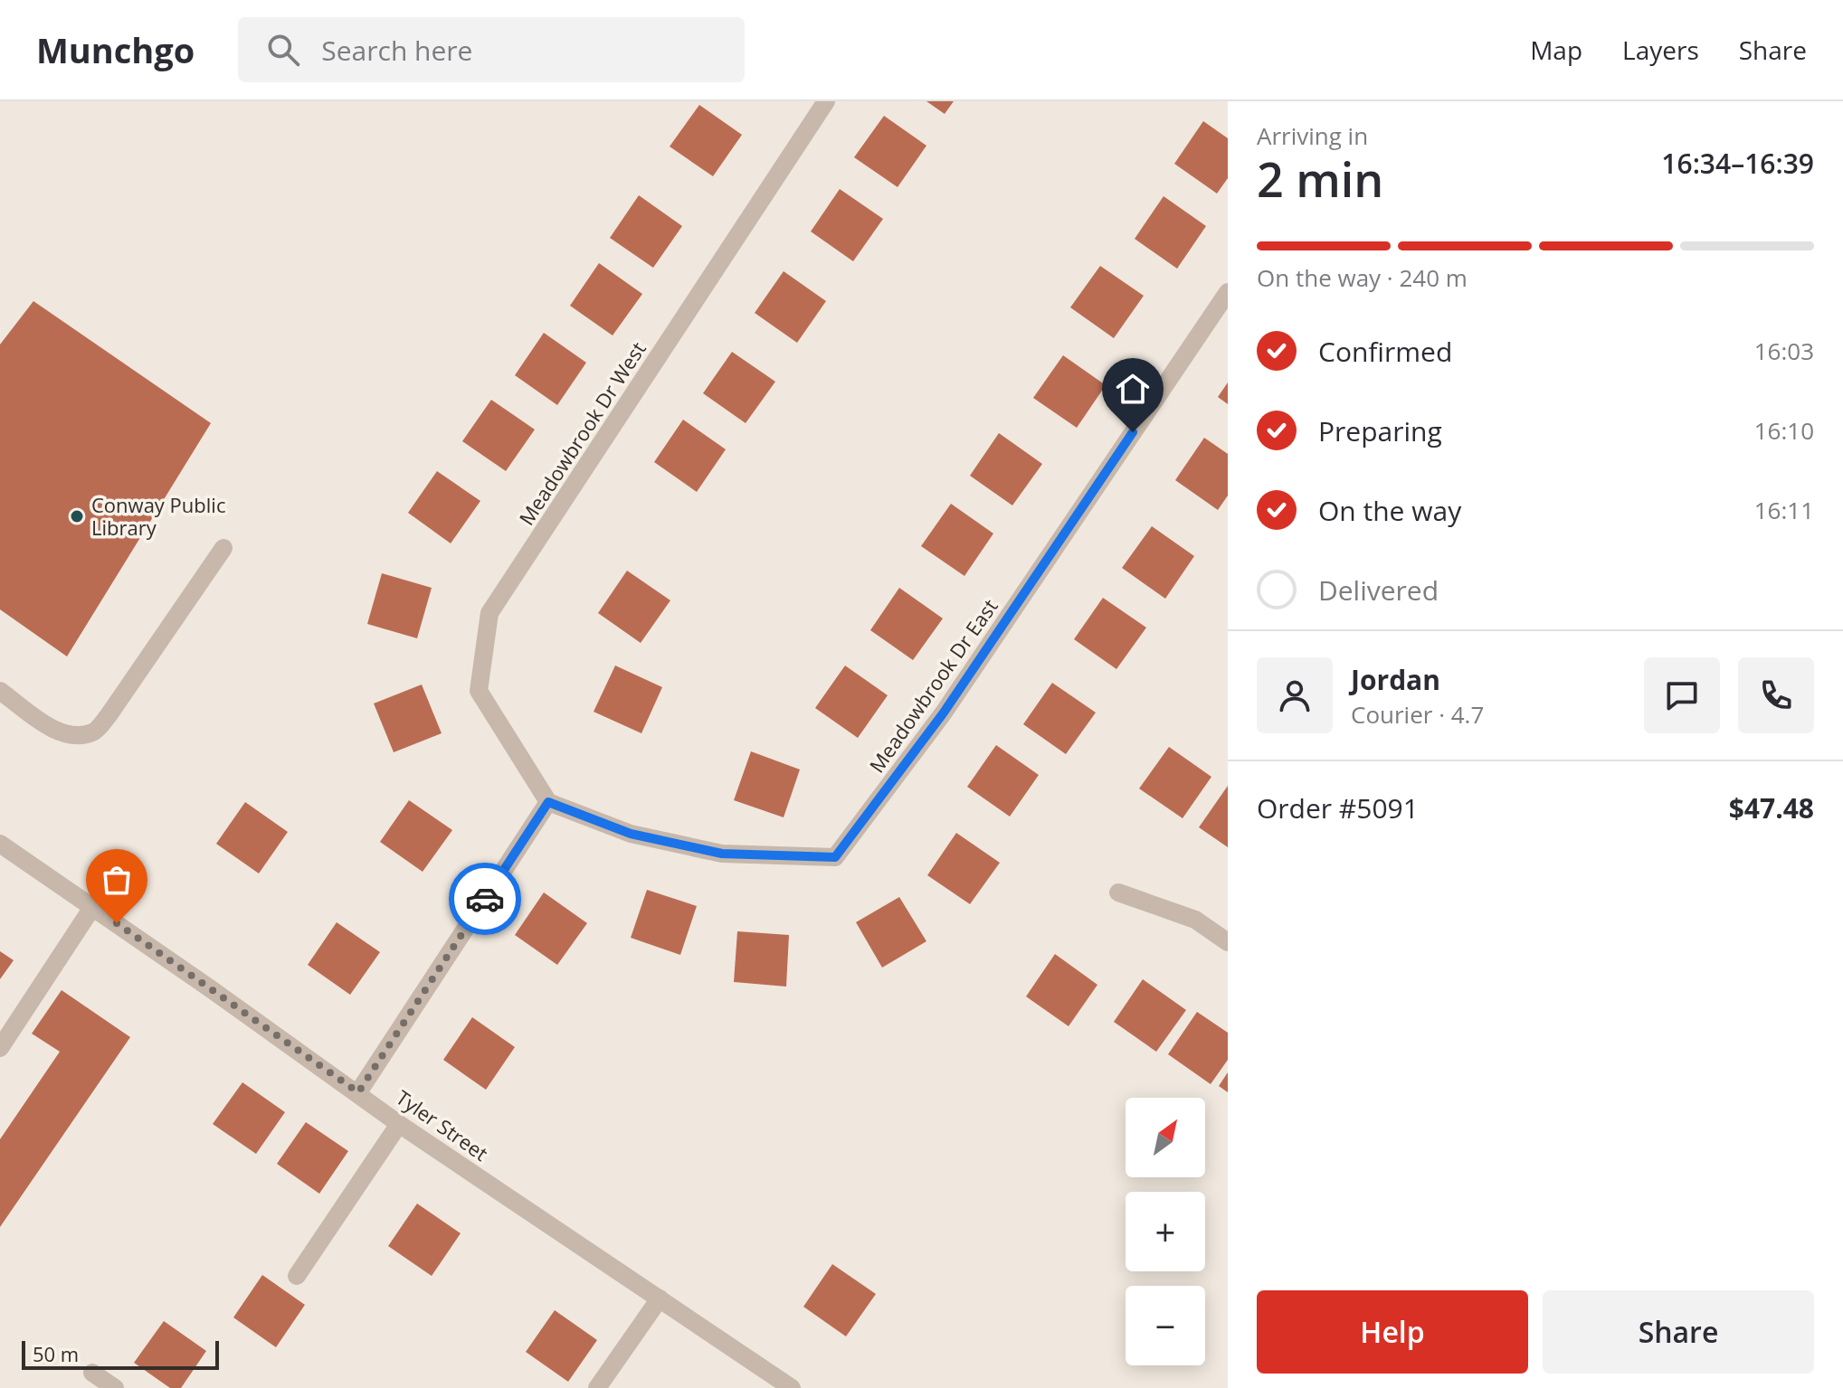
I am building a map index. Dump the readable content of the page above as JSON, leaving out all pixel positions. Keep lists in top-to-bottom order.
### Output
{
  "streets": {
    "street": ["Meadowbrook Dr West", "Meadowbrook Dr East", "Tyler Street"]
  },
  "crossings": [
    ["Meadowbrook Dr West", "Meadowbrook Dr East"]
  ],
  "places": ["Conway Public Library"],
  "scale_bar": "50 m",
  "north": "top right",
  "page": {
    "header": "Munchgo",
    "search": "Search here",
    "nav": ["Map", "Layers", "Share"],
    "heading": ["2 min", "Arriving in", "16:34–16:39"],
    "panel": [
      "Jordan",
      "Courier · 4.7",
      "Order #5091",
      "$47.48"
    ],
    "bar": "On the way · 240 m",
    "list": [
      ["Confirmed", "16:03"],
      ["Preparing", "16:10"],
      ["On the way", "16:11"],
      "Delivered"
    ],
    "map_buttons": ["+", "−"],
    "buttons": ["Help", "Share"],
    "scale": "50 m"
  }
}
